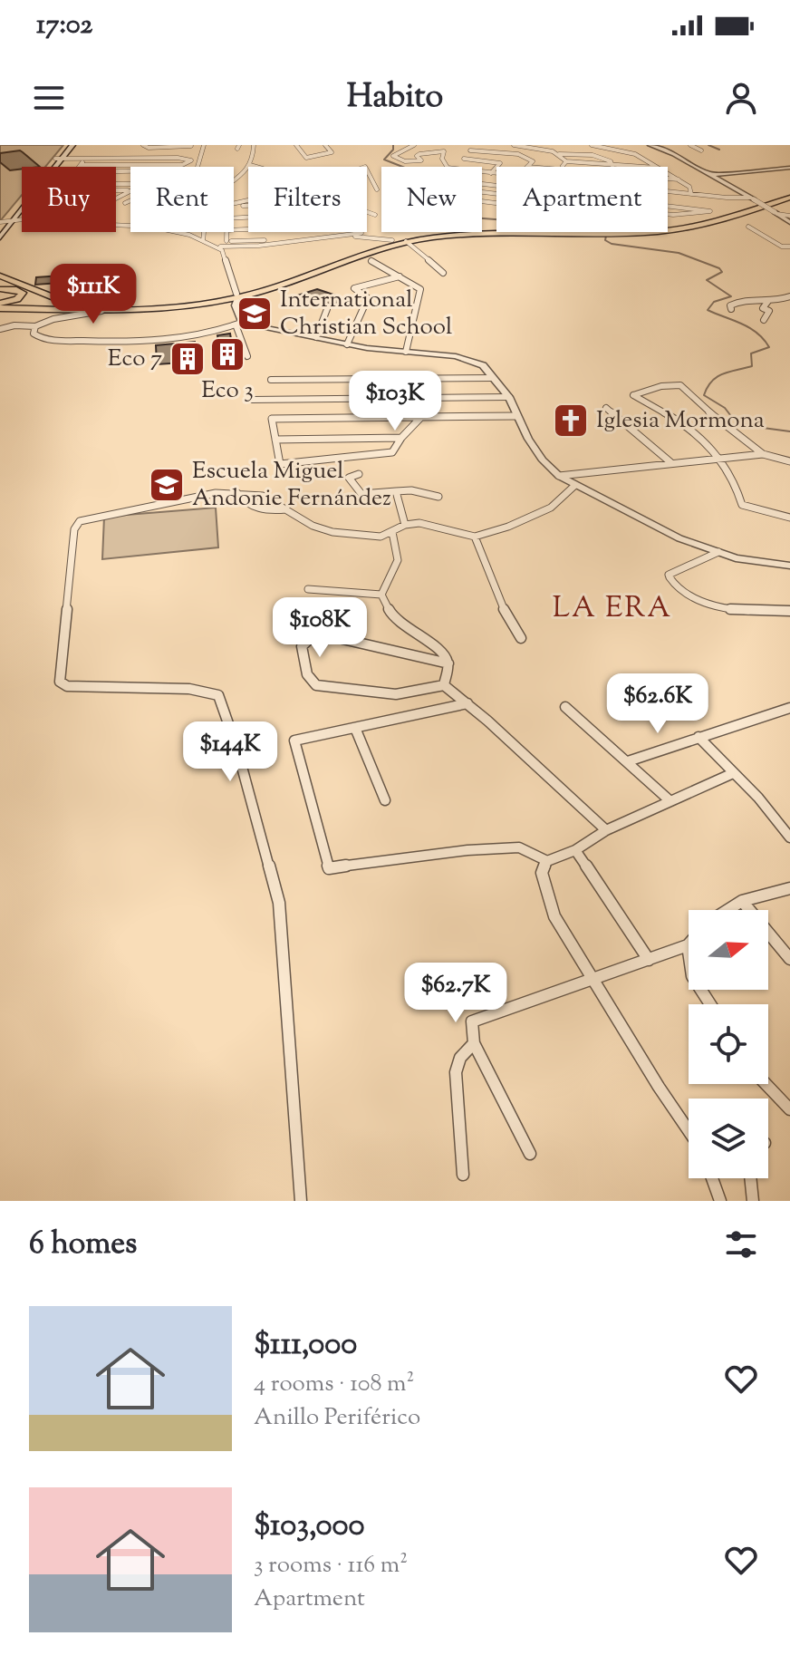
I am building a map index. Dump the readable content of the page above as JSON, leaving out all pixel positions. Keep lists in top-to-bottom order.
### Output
{
  "districts": ["LA ERA"],
  "places": {
    "school or university": ["International Christian School", "Escuela Miguel Andonie Fernández"],
    "building": ["Eco 3", "Eco 7"],
    "church": ["Iglesia Mormona"]
  },
  "north": "right",
  "page": {
    "status": "17:02",
    "header": "Habito",
    "chip": [
      "Buy",
      "Rent",
      "Filters",
      "New",
      "Apartment"
    ],
    "price": [
      "$111K",
      "$103K",
      "$108K",
      "$62.6K",
      "$144K",
      "$62.7K"
    ],
    "heading": "6 homes",
    "list": [
      {
        "name": "$111,000",
        "note": "4 rooms · 108 m² · Anillo Periférico"
      },
      {
        "name": "$103,000",
        "note": "3 rooms · 116 m² · Apartment"
      }
    ]
  }
}
